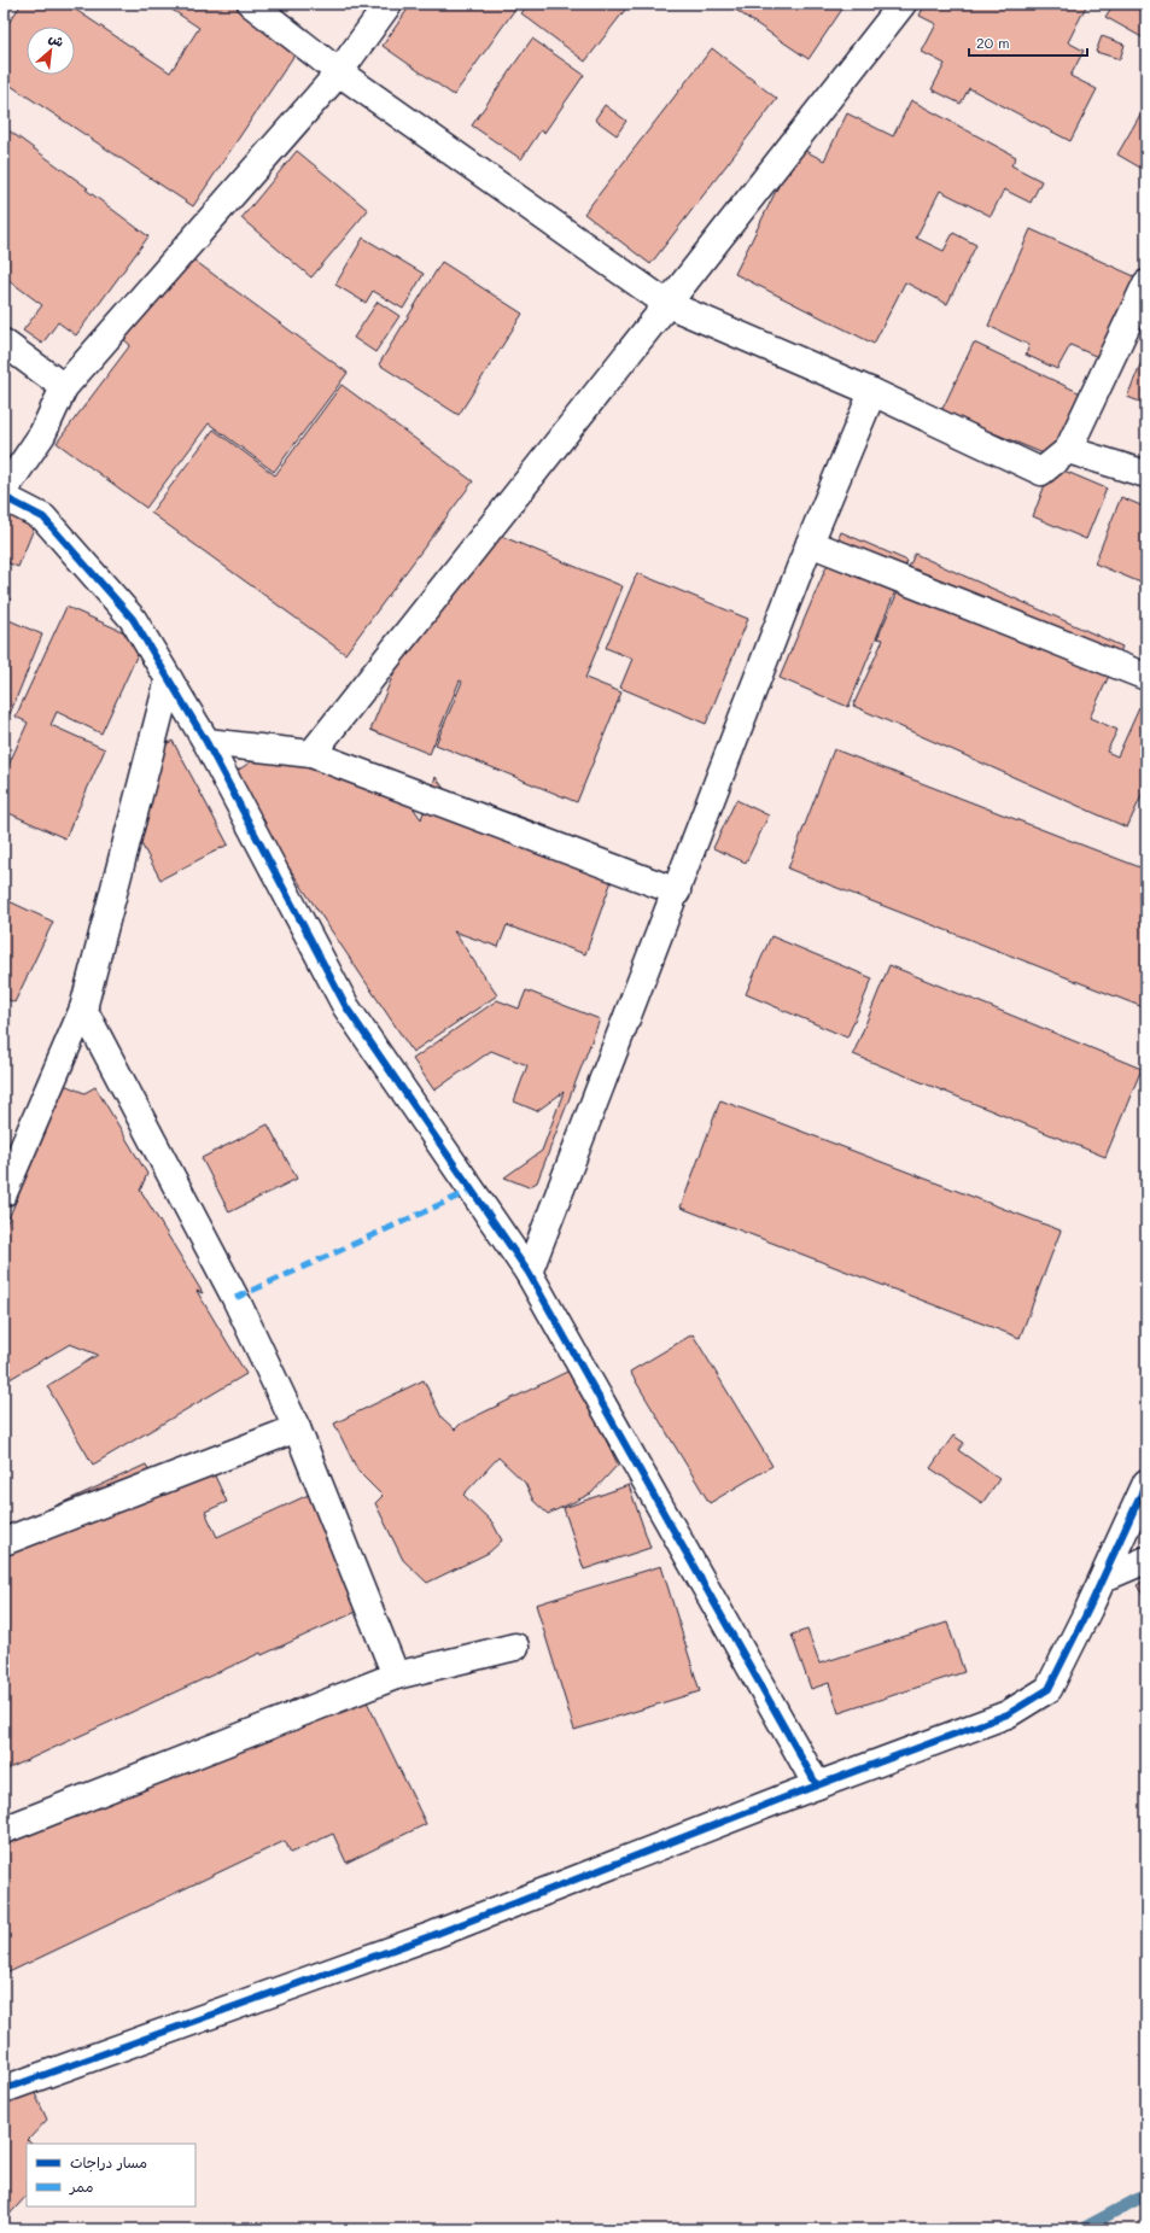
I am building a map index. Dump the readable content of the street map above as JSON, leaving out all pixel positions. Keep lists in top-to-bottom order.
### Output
{
  "legend": ["مسار دراجات", "ممر"],
  "scale_bar": "20 m",
  "north": "top right"
}
